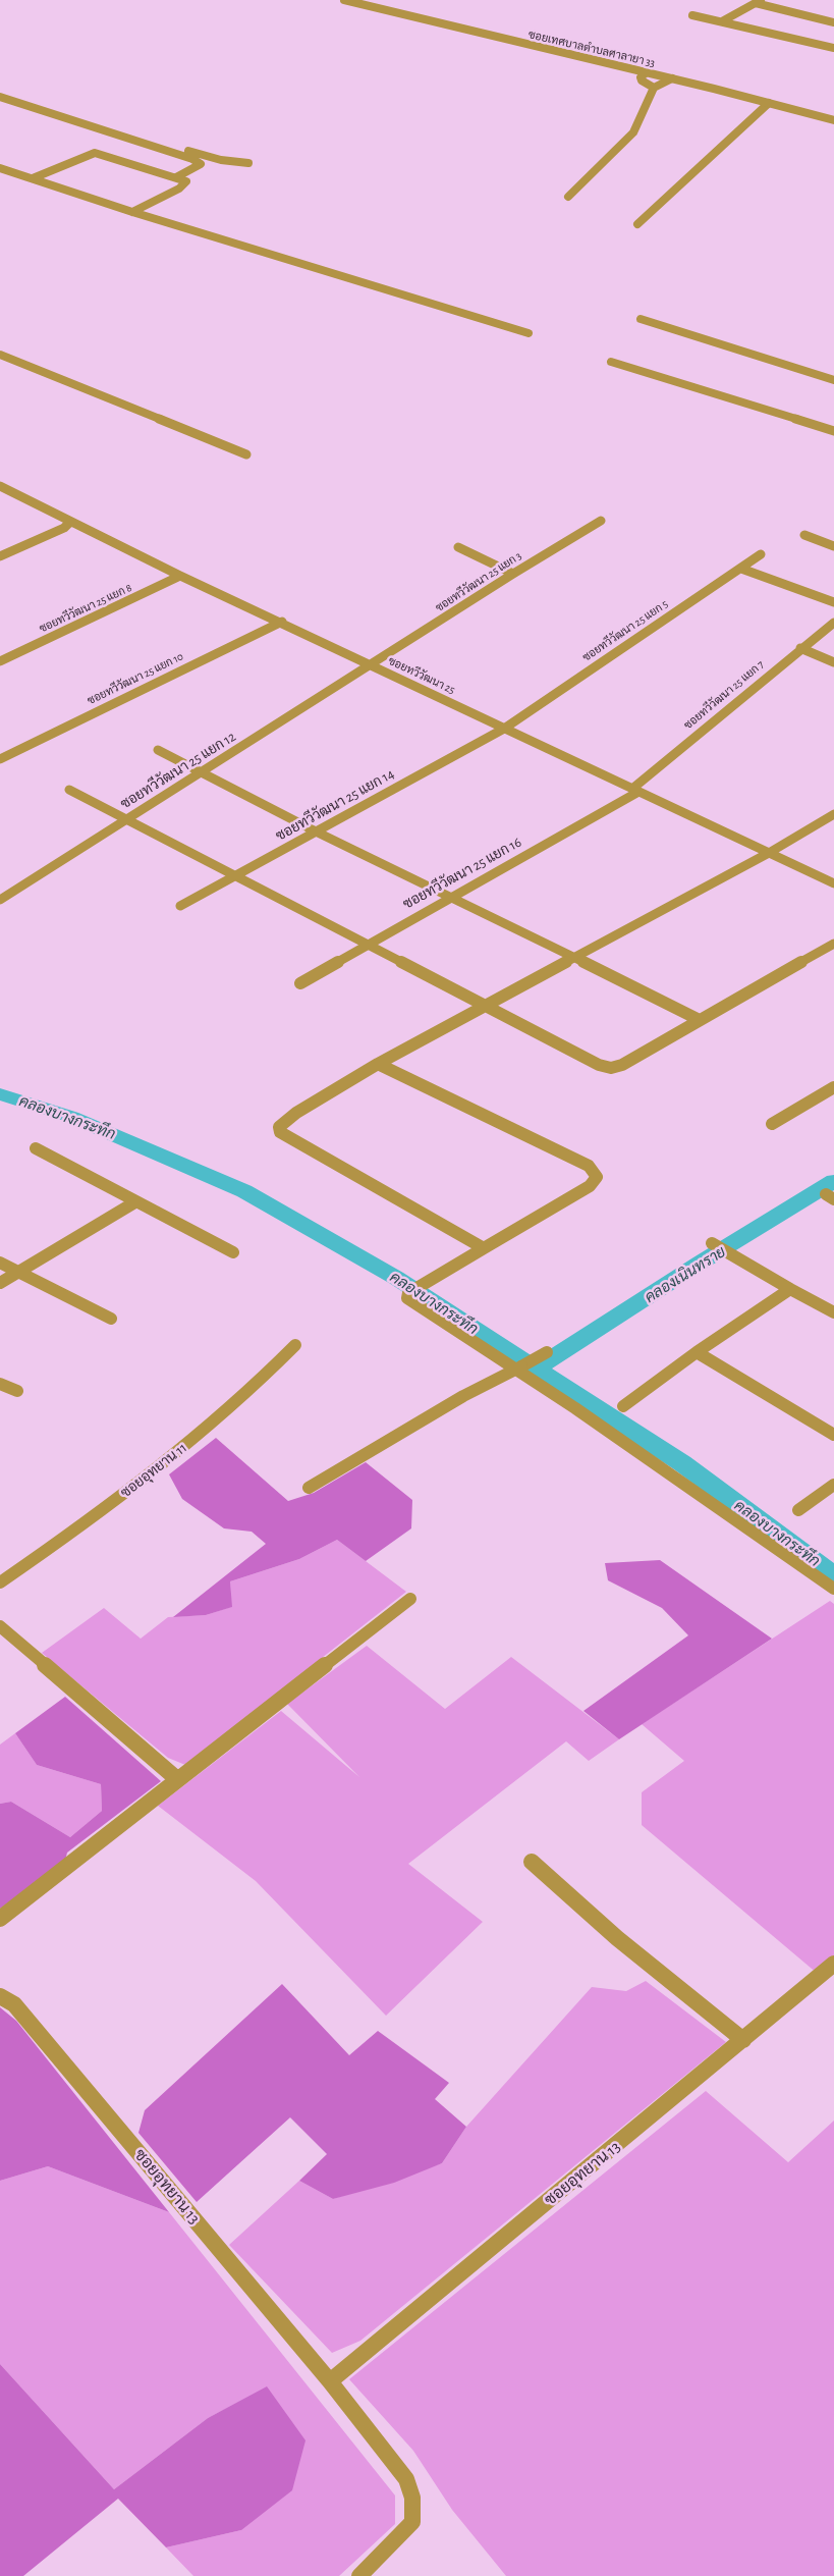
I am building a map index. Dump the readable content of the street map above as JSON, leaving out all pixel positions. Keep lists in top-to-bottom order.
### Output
{
  "streets": {
    "street": [
      "ซอยเทศบาลตำบลศาลายา 33",
      "ซอยทวีวัฒนา 25 แยก 3",
      "ซอยทวีวัฒนา 25 แยก 8",
      "ซอยทวีวัฒนา 25 แยก 5",
      "ซอยทวีวัฒนา 25",
      "ซอยทวีวัฒนา 25 แยก 10",
      "ซอยทวีวัฒนา 25 แยก 7",
      "ซอยทวีวัฒนา 25 แยก 12",
      "ซอยทวีวัฒนา 25 แยก 14",
      "ซอยทวีวัฒนา 25 แยก 16",
      "ซอยอุทยาน 11",
      "ซอยอุทยาน 13"
    ]
  },
  "crossings": [
    ["ซอยทวีวัฒนา 25 แยก 3", "ซอยทวีวัฒนา 25"],
    ["ซอยทวีวัฒนา 25 แยก 3", "ซอยทวีวัฒนา 25 แยก 12"],
    ["ซอยทวีวัฒนา 25 แยก 8", "ซอยทวีวัฒนา 25"],
    ["ซอยทวีวัฒนา 25 แยก 5", "ซอยทวีวัฒนา 25"],
    ["ซอยทวีวัฒนา 25 แยก 5", "ซอยทวีวัฒนา 25 แยก 14"],
    ["ซอยทวีวัฒนา 25", "ซอยทวีวัฒนา 25 แยก 10"],
    ["ซอยทวีวัฒนา 25", "ซอยทวีวัฒนา 25 แยก 7"],
    ["ซอยทวีวัฒนา 25", "ซอยทวีวัฒนา 25 แยก 12"],
    ["ซอยทวีวัฒนา 25", "ซอยทวีวัฒนา 25 แยก 14"],
    ["ซอยทวีวัฒนา 25", "ซอยทวีวัฒนา 25 แยก 16"],
    ["ซอยทวีวัฒนา 25 แยก 7", "ซอยทวีวัฒนา 25 แยก 16"]
  ],
  "water": ["คลองบางกระทึก", "คลองเนินทราย"]
}
